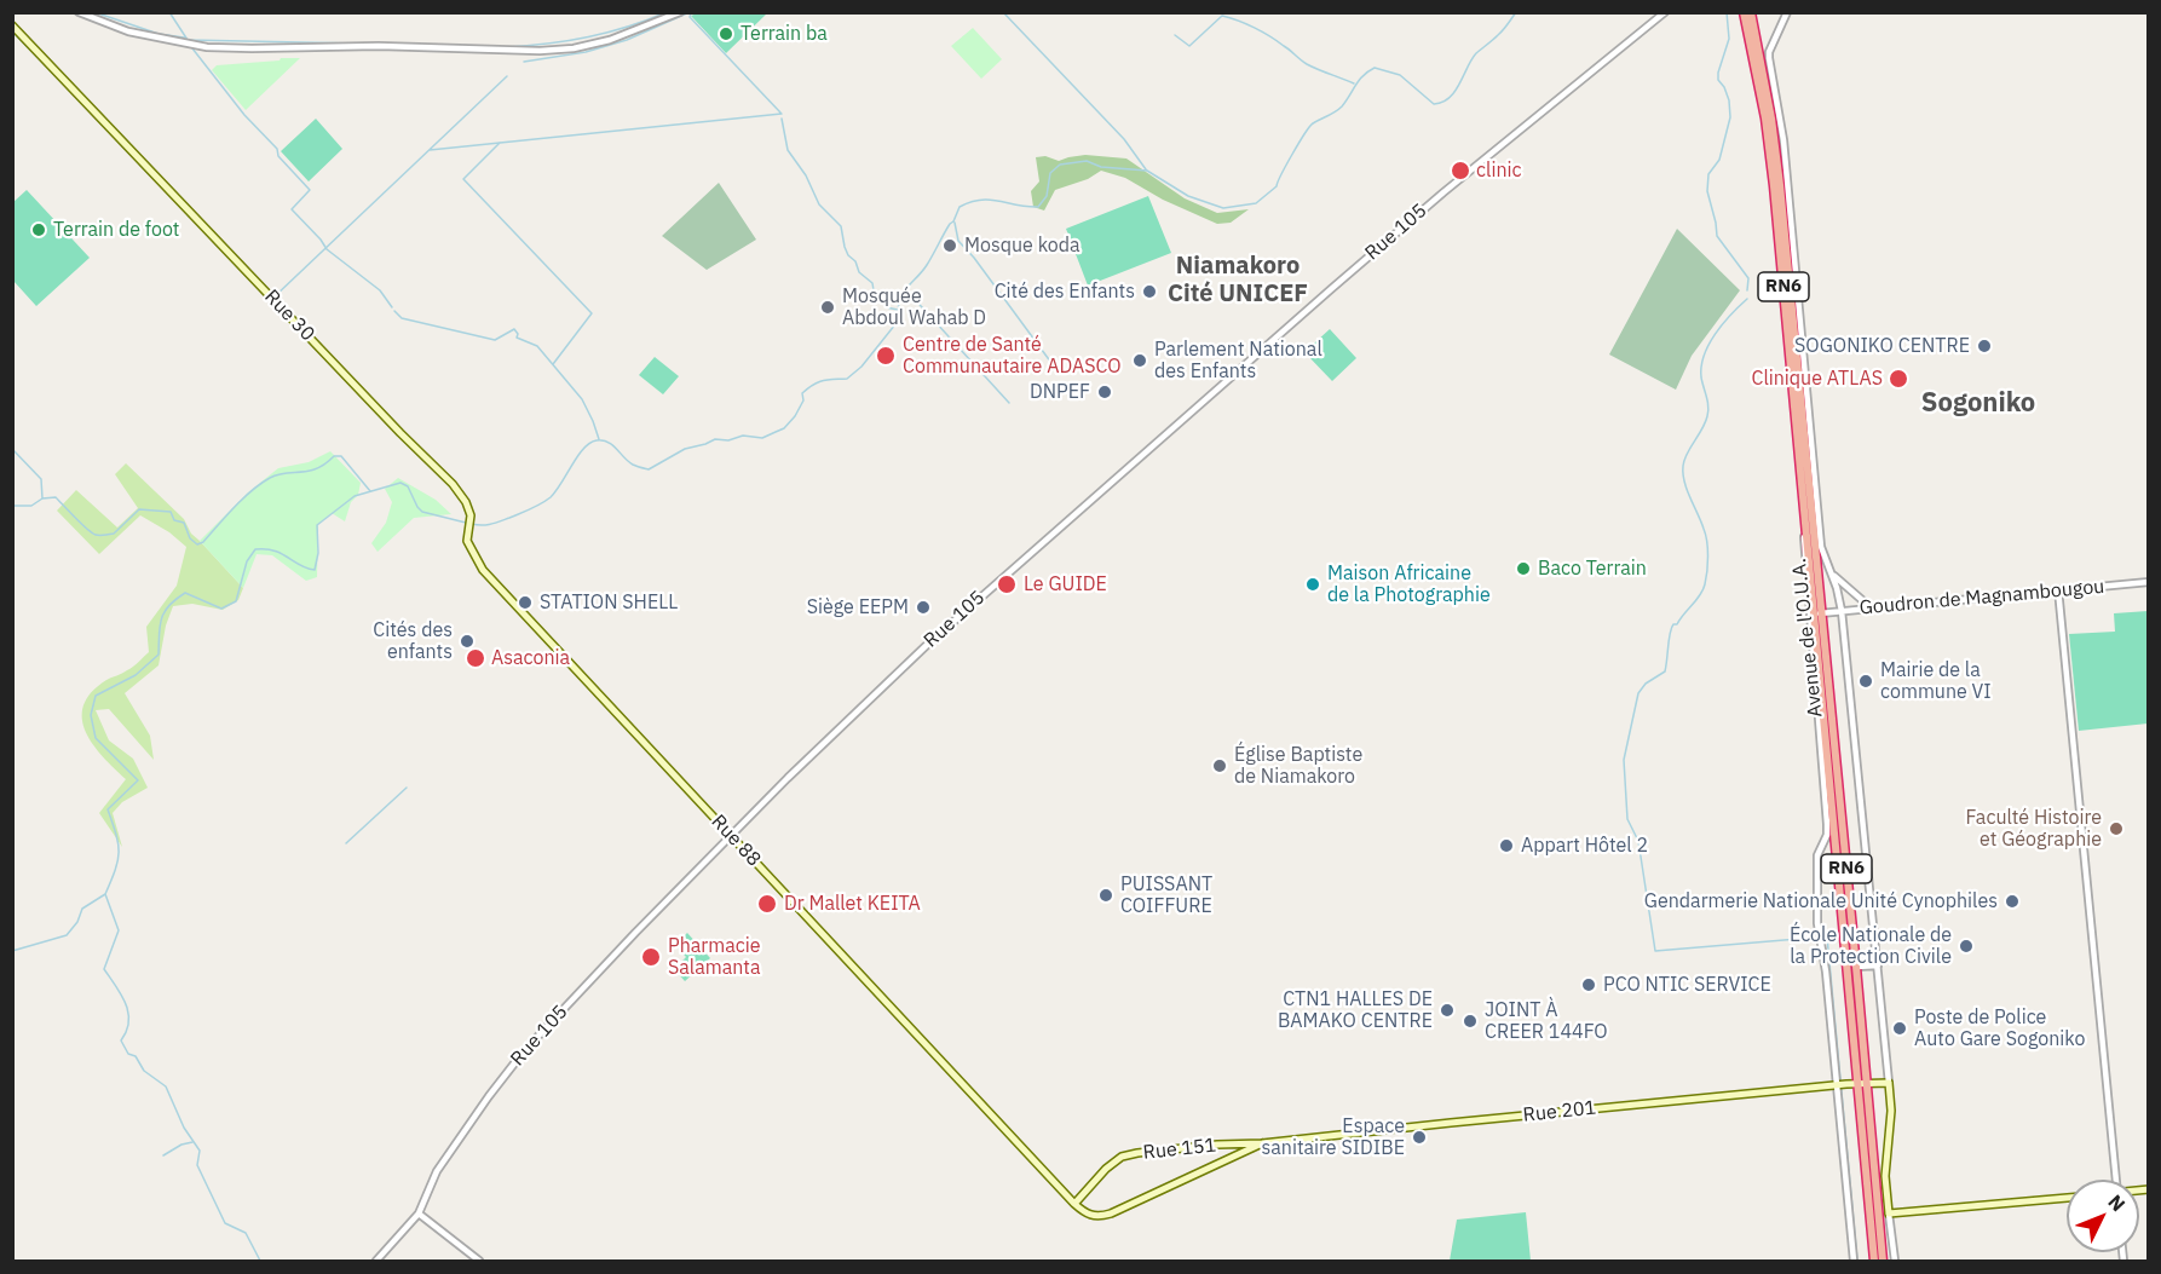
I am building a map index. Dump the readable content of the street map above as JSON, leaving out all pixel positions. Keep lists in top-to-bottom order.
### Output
{
  "streets": {
    "highway": ["RN6", "Avenue de l'O.U.A."],
    "main road": [
      "Rue 30",
      "Rue 88",
      "Rue 201",
      "Rue 151"
    ],
    "street": ["Rue 105", "Goudron de Magnambougou"]
  },
  "crossings": [
    ["Rue 105", "Rue 88"],
    ["Rue 30", "Rue 88"],
    ["Goudron de Magnambougou", "Avenue de l'O.U.A."],
    ["Avenue de l'O.U.A.", "Rue 201"],
    ["Rue 88", "Rue 151"],
    ["Rue 201", "Rue 151"]
  ],
  "districts": ["Niamakoro Cité UNICEF", "Sogoniko"],
  "places": [
    "Terrain ba",
    "clinic",
    "Terrain de foot",
    "Mosque koda",
    "Cité des Enfants",
    "Mosquée Abdoul Wahab D",
    "SOGONIKO CENTRE",
    "Centre de Santé Communautaire ADASCO",
    "Parlement National des Enfants",
    "Clinique ATLAS",
    "DNPEF",
    "Baco Terrain",
    "Le GUIDE",
    "Maison Africaine de la Photographie",
    "STATION SHELL",
    "Siège EEPM",
    "Cités des enfants",
    "Asaconia",
    "Mairie de la commune VI",
    "Église Baptiste de Niamakoro",
    "Faculté Histoire et Géographie",
    "Appart Hôtel 2",
    "PUISSANT COIFFURE",
    "Gendarmerie Nationale Unité Cynophiles",
    "Dr Mallet KEITA",
    "École Nationale de la Protection Civile",
    "Pharmacie Salamanta",
    "PCO NTIC SERVICE",
    "CTN1 HALLES DE BAMAKO CENTRE",
    "JOINT À CREER 144FO",
    "Poste de Police Auto Gare Sogoniko",
    "Espace sanitaire SIDIBE"
  ],
  "north": "top right"
}
